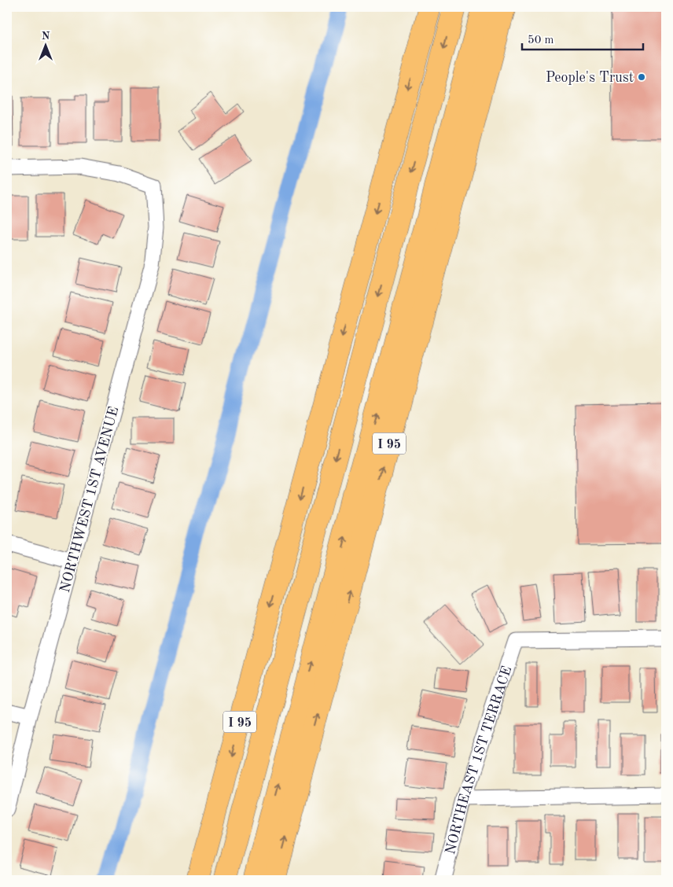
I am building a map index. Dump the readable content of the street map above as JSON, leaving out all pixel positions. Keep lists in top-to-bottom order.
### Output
{
  "streets": {
    "highway": ["I 95"],
    "street": ["NORTHWEST 1ST AVENUE", "NORTHEAST 1ST TERRACE"]
  },
  "places": ["People's Trust"],
  "scale_bar": "50 m",
  "north": "top"
}
